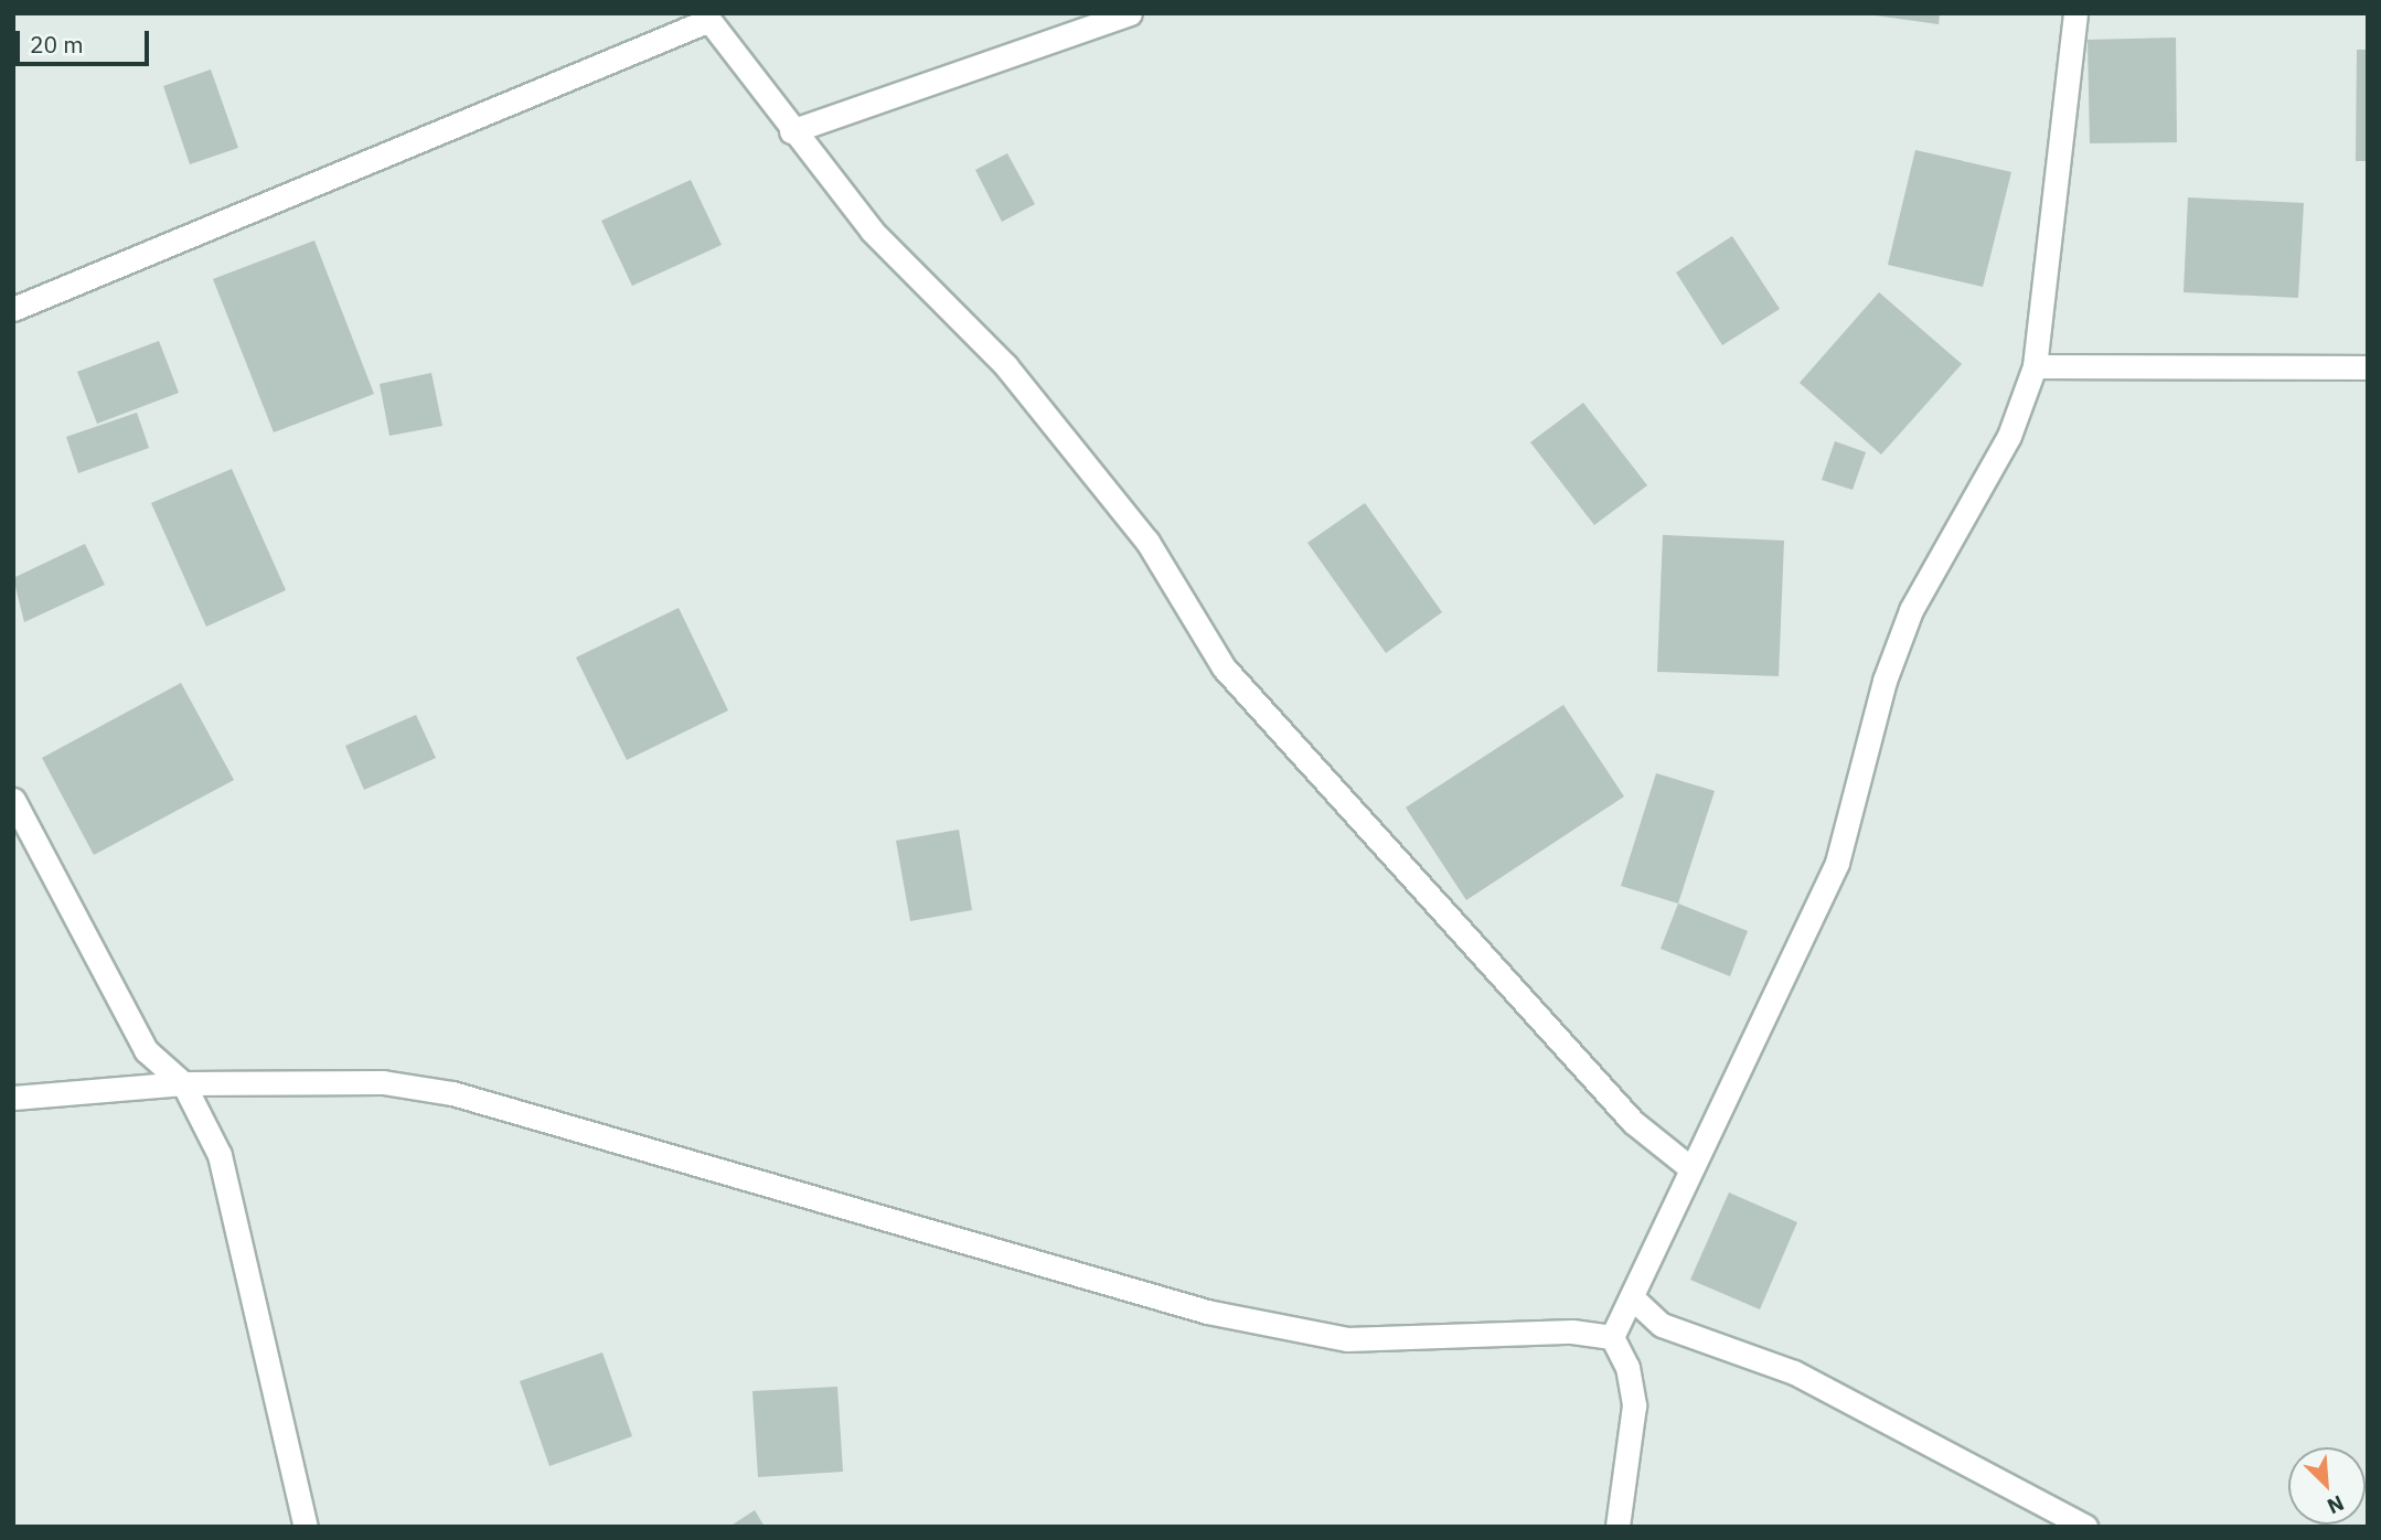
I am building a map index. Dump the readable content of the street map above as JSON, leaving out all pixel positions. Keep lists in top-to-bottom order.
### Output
{
  "scale_bar": "20 m",
  "north": "bottom right"
}
